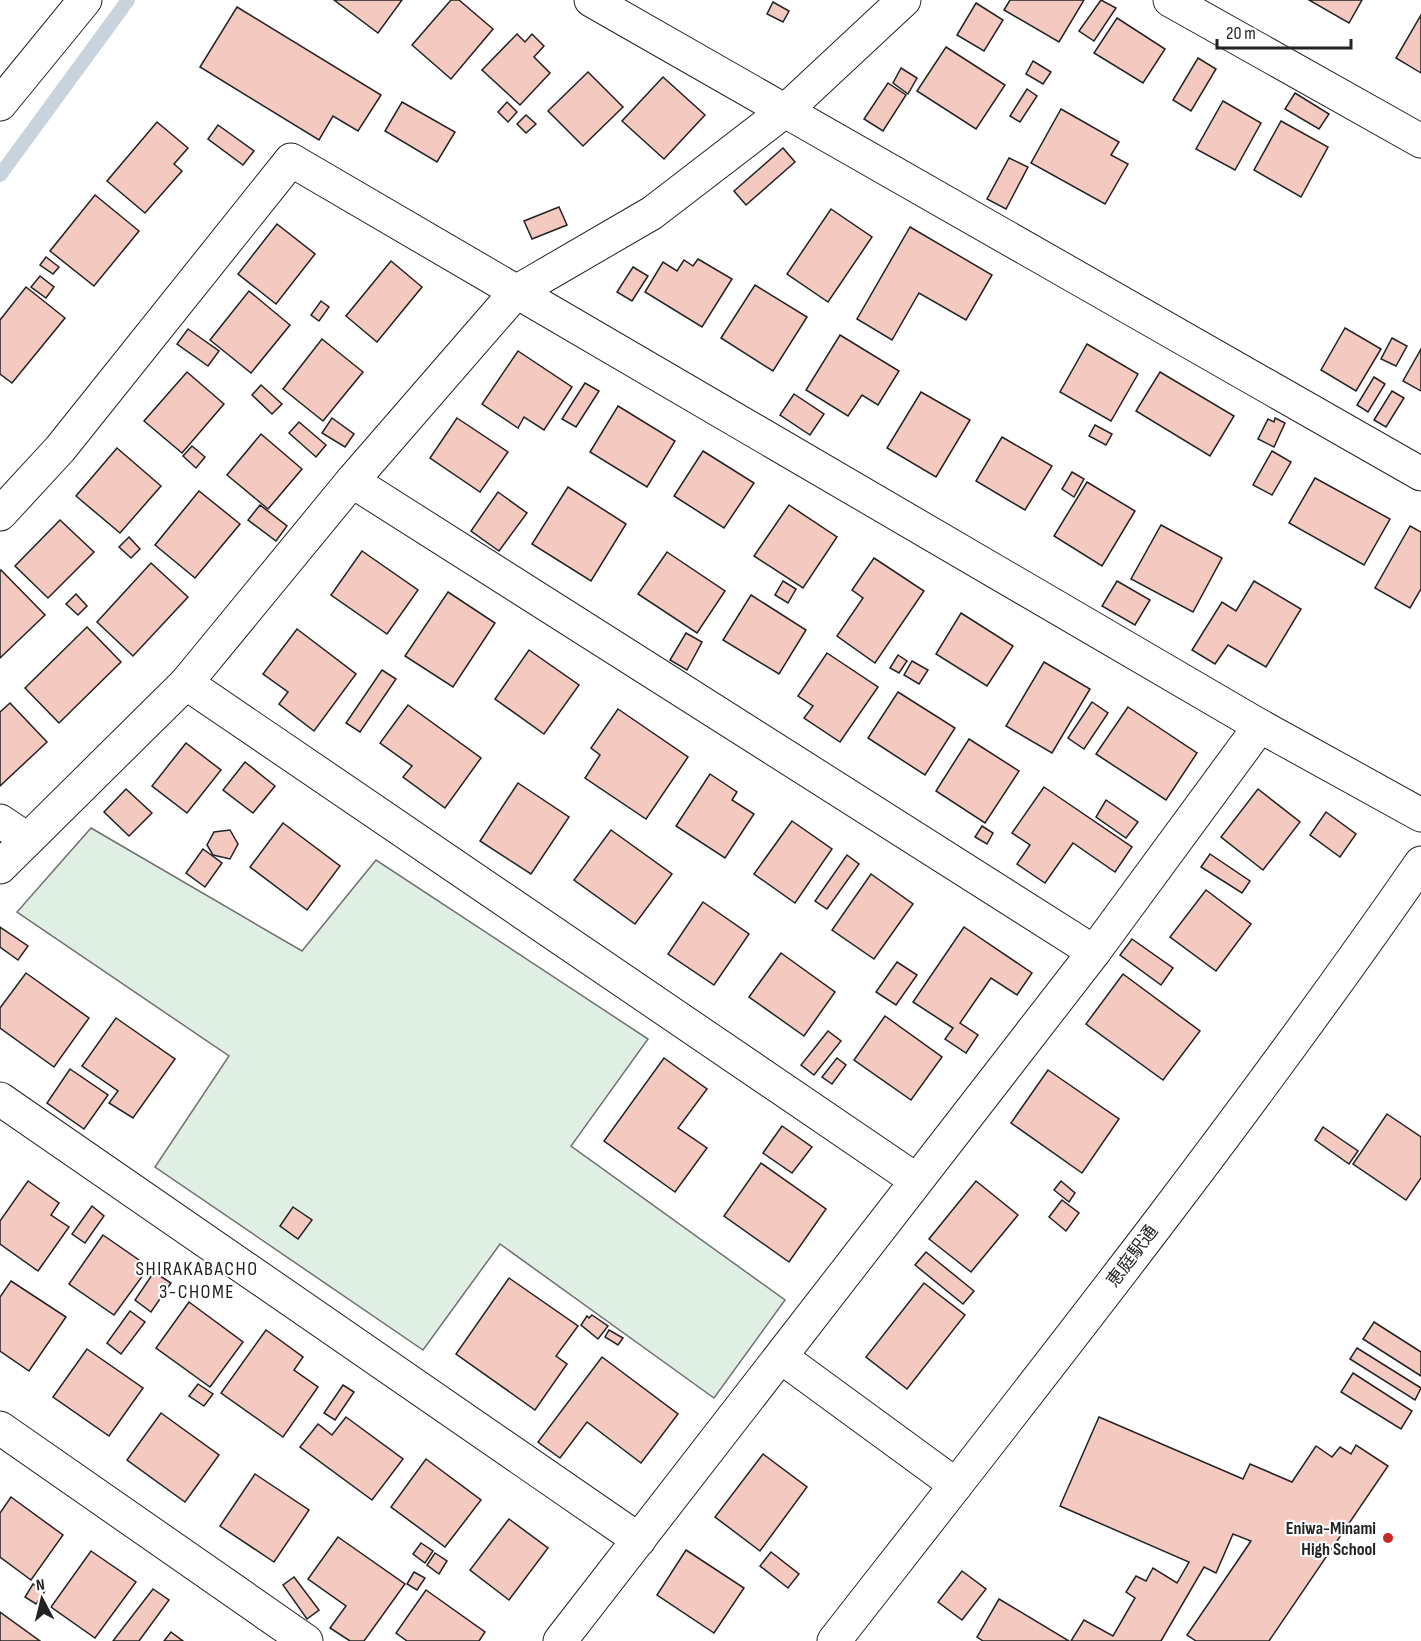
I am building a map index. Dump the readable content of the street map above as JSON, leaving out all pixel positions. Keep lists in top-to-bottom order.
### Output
{
  "streets": {
    "street": ["恵庭駅通"]
  },
  "districts": ["SHIRAKABACHO 3-CHOME"],
  "places": ["Eniwa-Minami High School"],
  "scale_bar": "20 m",
  "north": "top"
}
